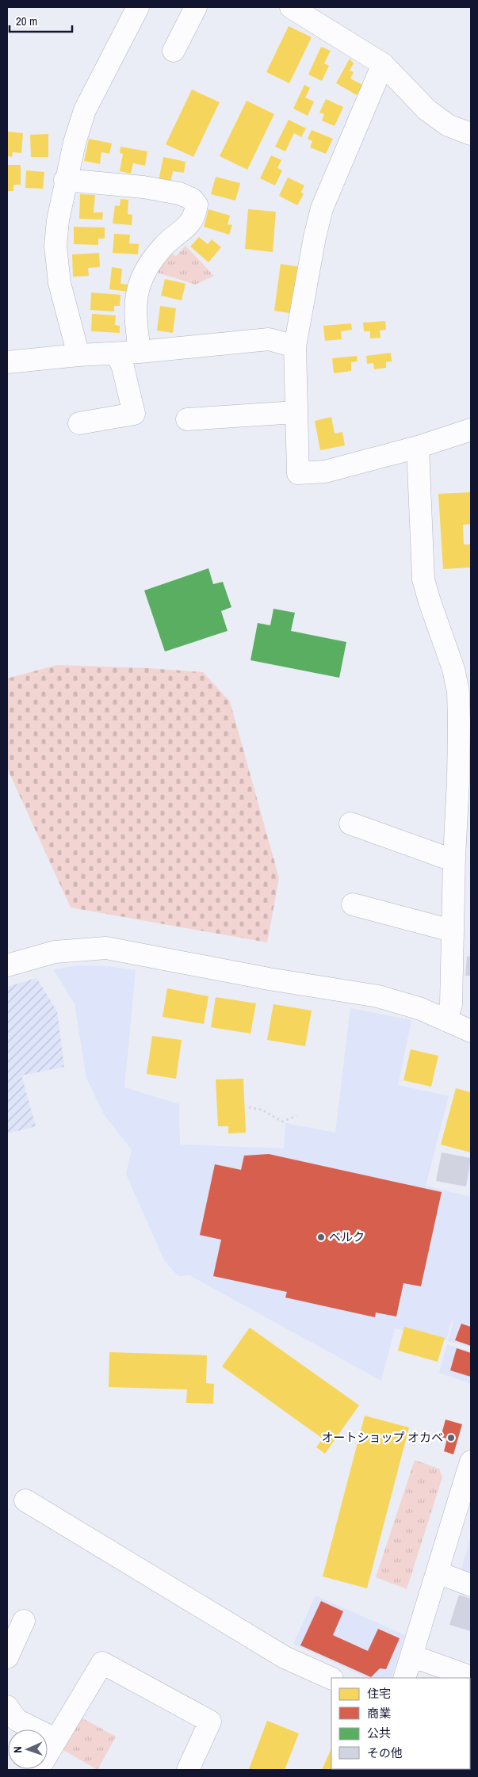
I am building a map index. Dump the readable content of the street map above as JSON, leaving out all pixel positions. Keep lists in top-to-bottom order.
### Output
{
  "places": ["ベルク", "オートショップ オカベ"],
  "legend": [
    "住宅",
    "商業",
    "公共",
    "その他"
  ],
  "scale_bar": "20 m",
  "north": "left"
}
